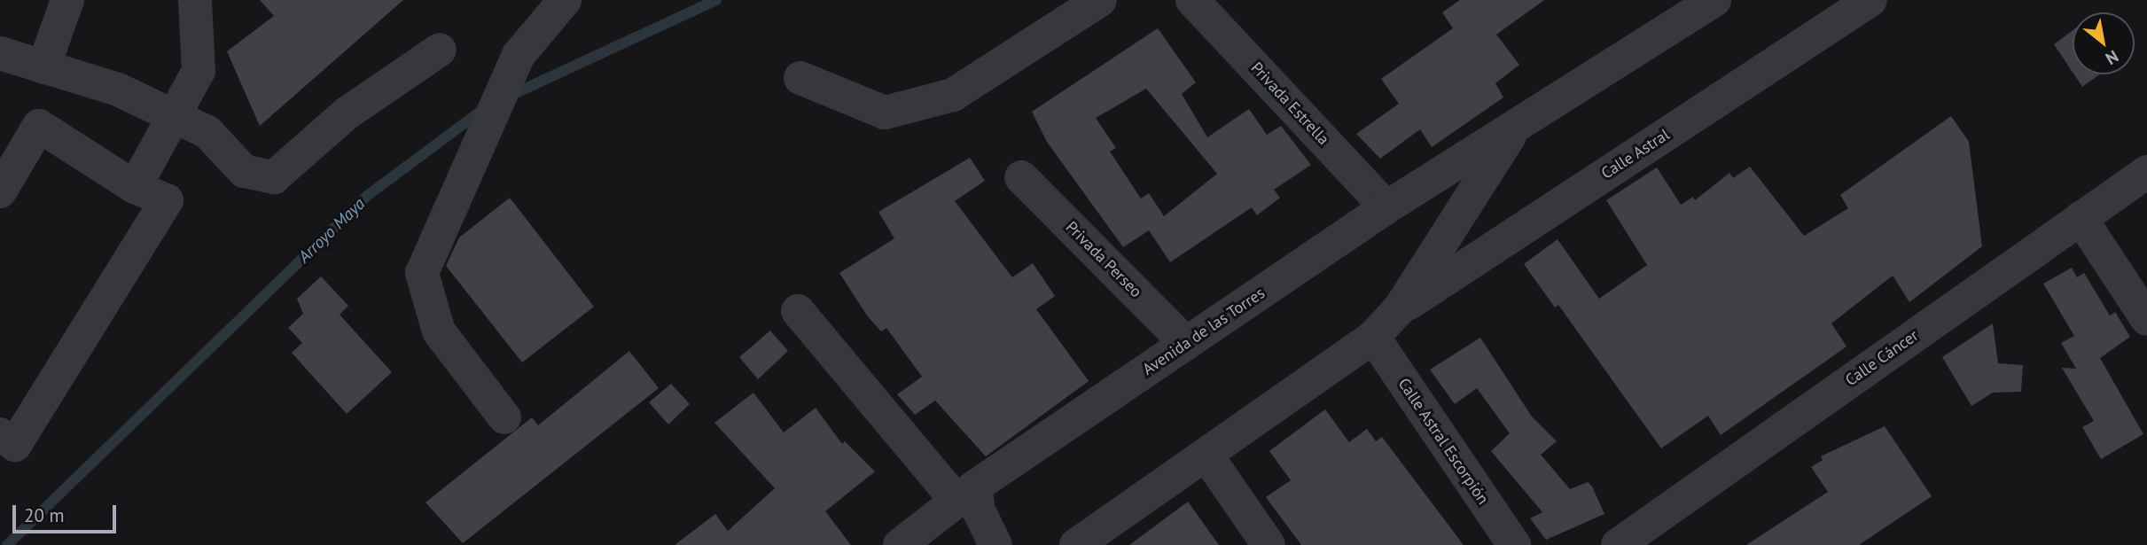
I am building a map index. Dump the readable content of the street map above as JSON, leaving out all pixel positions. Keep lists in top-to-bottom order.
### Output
{
  "streets": {
    "street": [
      "Privada Estrella",
      "Calle Astral",
      "Privada Perseo",
      "Avenida de las Torres",
      "Calle Cáncer",
      "Calle Astral Escorpión"
    ]
  },
  "crossings": [
    ["Privada Estrella", "Avenida de las Torres"],
    ["Calle Astral", "Avenida de las Torres"],
    ["Privada Perseo", "Avenida de las Torres"],
    ["Avenida de las Torres", "Calle Astral Escorpión"]
  ],
  "water": ["Arroyo Maya"],
  "scale_bar": "20 m",
  "north": "bottom right"
}
